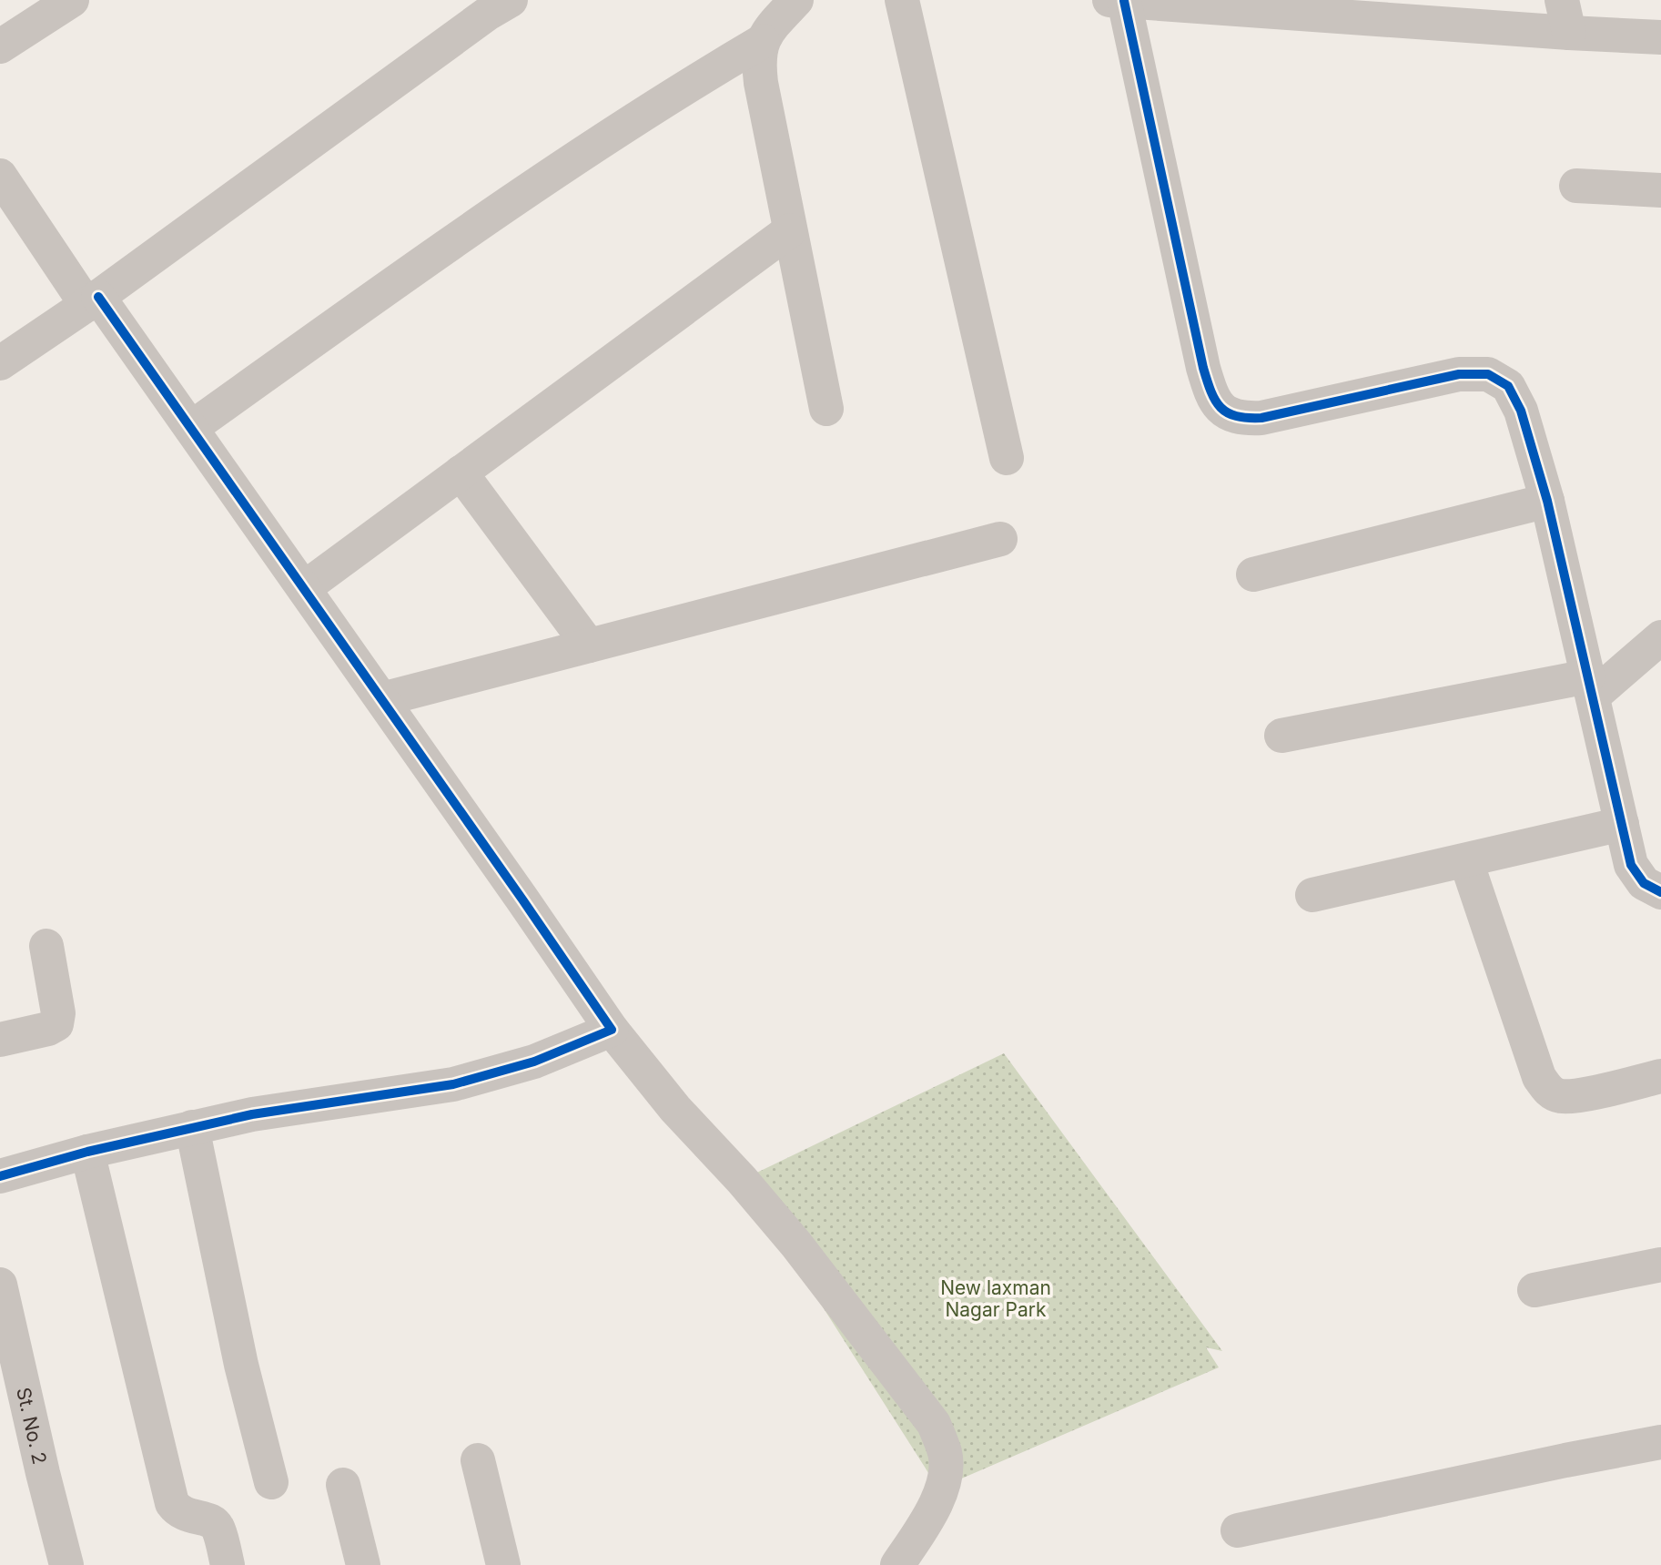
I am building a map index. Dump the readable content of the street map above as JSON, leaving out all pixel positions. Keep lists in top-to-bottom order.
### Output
{
  "streets": {
    "street": ["St. No. 2"]
  },
  "parks": ["New laxman Nagar Park"]
}
